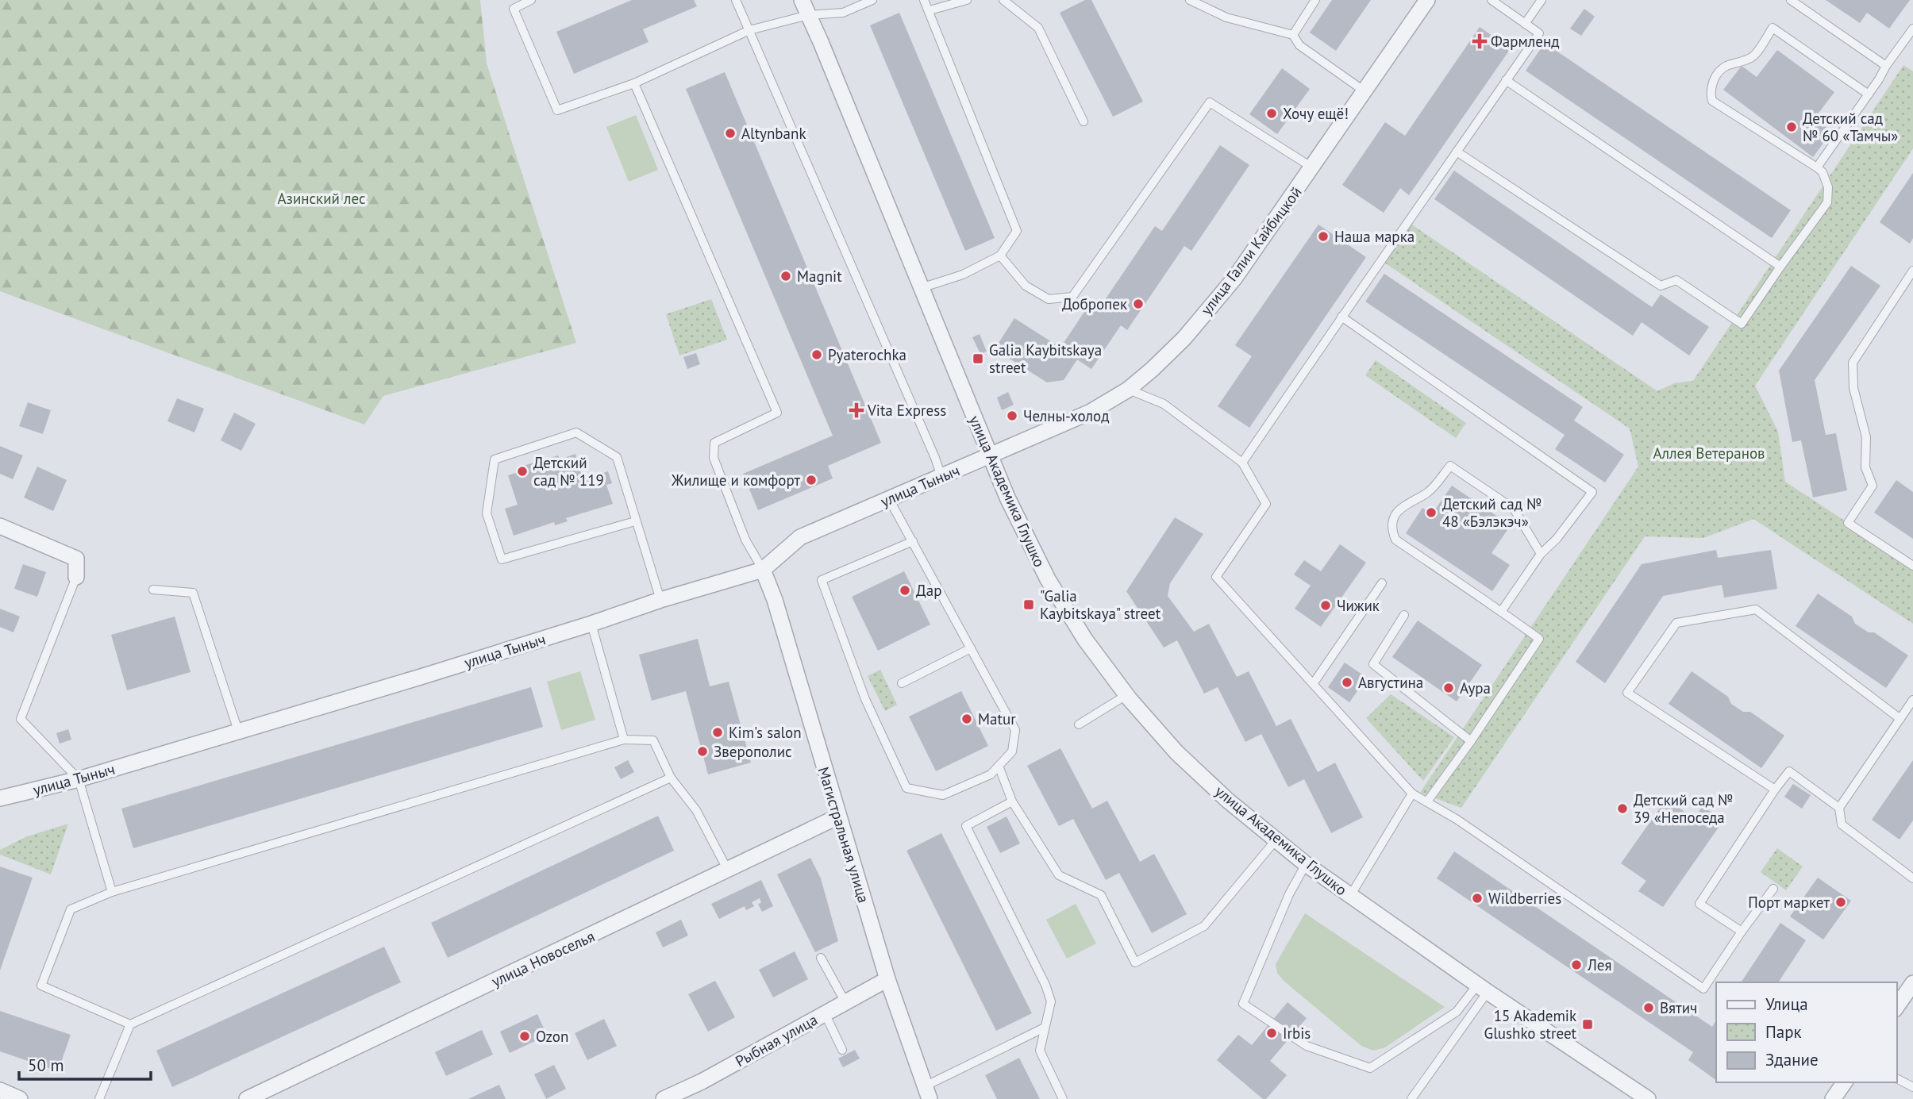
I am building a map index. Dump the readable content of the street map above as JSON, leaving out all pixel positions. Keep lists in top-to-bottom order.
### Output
{
  "streets": {
    "street": [
      "улица Галии Кайбицкой",
      "улица Тыныч",
      "улица Академика Глушко",
      "Магистральная улица",
      "улица Новоселья",
      "Рыбная улица"
    ]
  },
  "crossings": [
    ["улица Галии Кайбицкой", "улица Тыныч"],
    ["улица Галии Кайбицкой", "улица Академика Глушко"],
    ["улица Тыныч", "улица Академика Глушко"],
    ["улица Тыныч", "Магистральная улица"],
    ["Магистральная улица", "улица Новоселья"],
    ["Магистральная улица", "Рыбная улица"]
  ],
  "parks": ["Азинский лес", "Аллея Ветеранов"],
  "places": {
    "health": ["Фармленд", "Vita Express"],
    "other": [
      "Хочу ещё!",
      "Детский сад № 60 «Тамчы»",
      "Altynbank",
      "Наша марка",
      "Magnit",
      "Добропек",
      "Pyaterochka",
      "Челны-холод",
      "Детский сад № 119",
      "Жилище и комфорт",
      "Детский сад № 48 «Бэлэкэч»",
      "Дар",
      "Чижик",
      "Августина",
      "Аура",
      "Matur",
      "Kim's salon",
      "Зверополис",
      "Детский сад № 39 «Непоседа",
      "Wildberries",
      "Порт маркет",
      "Лея",
      "Вятич",
      "Irbis",
      "Ozon"
    ],
    "transit": ["Galia Kaybitskaya street", "\"Galia Kaybitskaya\" street", "15 Akademik Glushko street"]
  },
  "legend": ["Улица", "Парк", "Здание"],
  "scale_bar": "50 m"
}
